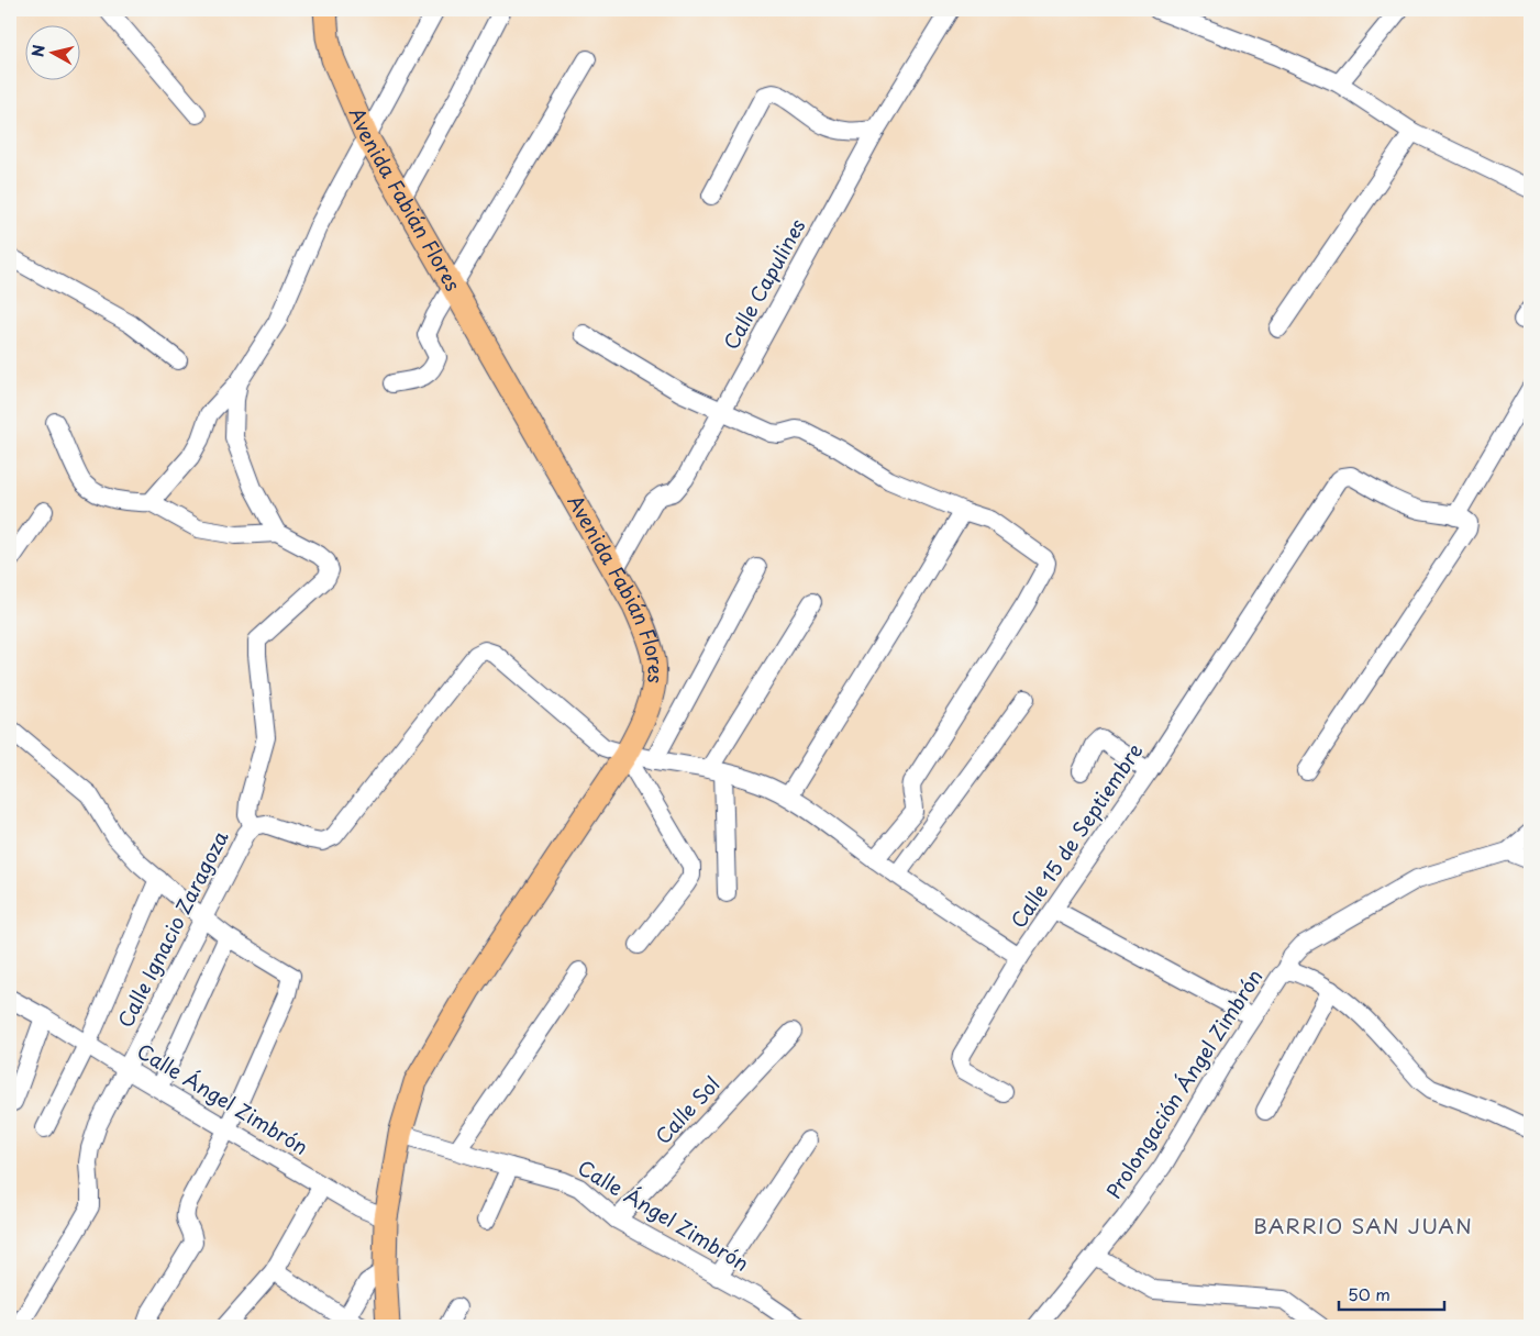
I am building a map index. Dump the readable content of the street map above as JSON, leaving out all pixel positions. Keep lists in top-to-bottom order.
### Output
{
  "streets": {
    "main road": ["Avenida Fabián Flores"],
    "street": [
      "Calle Capulines",
      "Calle 15 de Septiembre",
      "Calle Ignacio Zaragoza",
      "Prolongación Ángel Zimbrón",
      "Calle Ángel Zimbrón",
      "Calle Sol"
    ]
  },
  "crossings": [
    ["Avenida Fabián Flores", "Calle Capulines"],
    ["Avenida Fabián Flores", "Calle 15 de Septiembre"],
    ["Avenida Fabián Flores", "Calle Ángel Zimbrón"],
    ["Calle 15 de Septiembre", "Calle Ignacio Zaragoza"],
    ["Calle Ignacio Zaragoza", "Calle Ángel Zimbrón"],
    ["Calle Ángel Zimbrón", "Calle Sol"]
  ],
  "districts": ["BARRIO SAN JUAN"],
  "scale_bar": "50 m",
  "north": "left"
}
